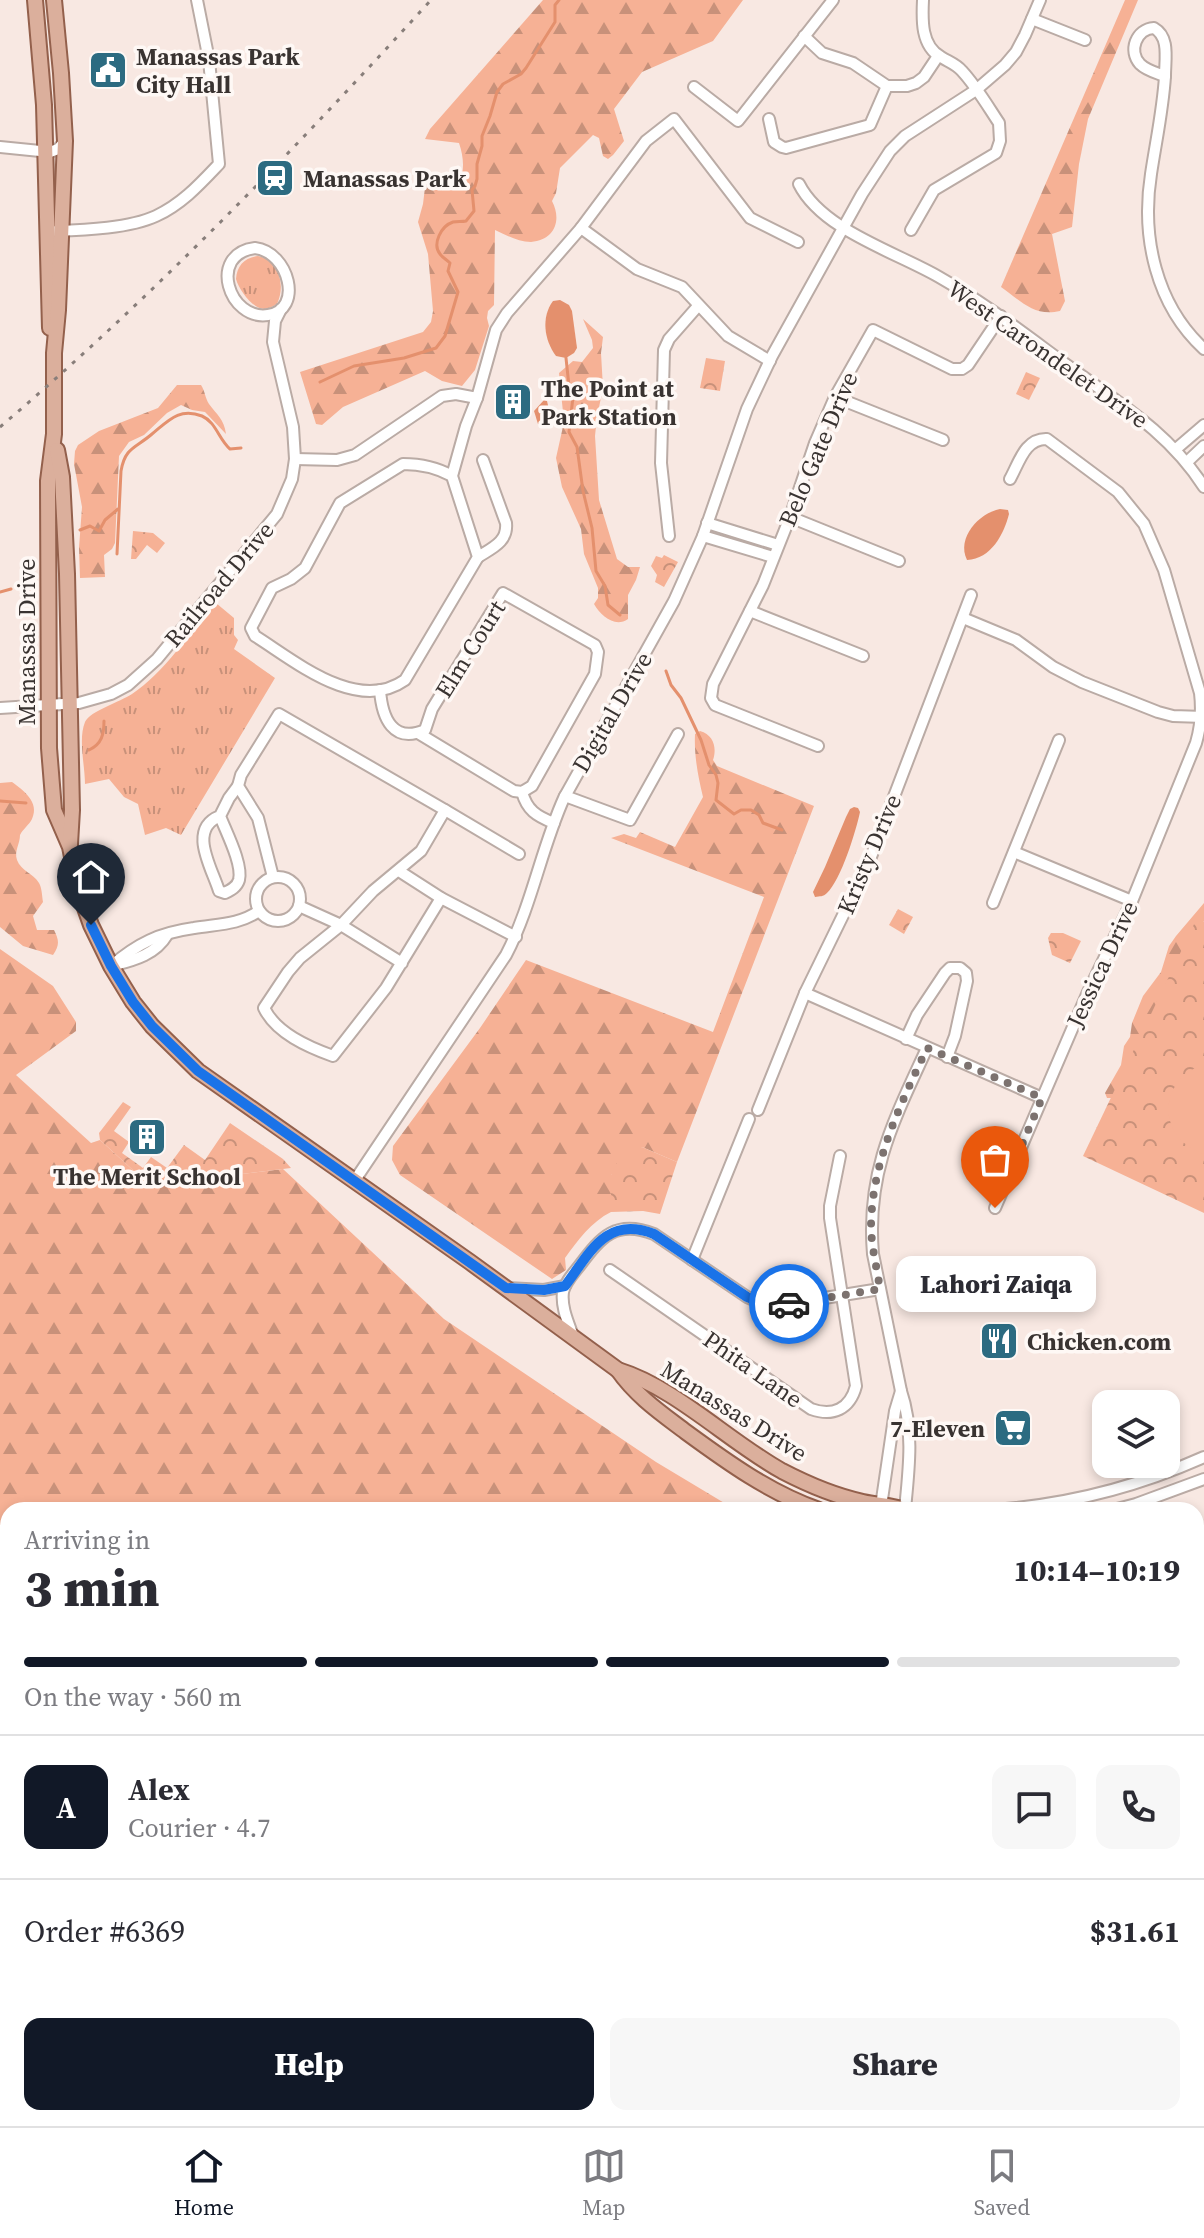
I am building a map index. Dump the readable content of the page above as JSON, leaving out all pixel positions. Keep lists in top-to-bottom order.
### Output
{
  "streets": {
    "main road": ["Manassas Drive"],
    "street": [
      "West Carondelet Drive",
      "Belo Gate Drive",
      "Railroad Drive",
      "Elm Court",
      "Digital Drive",
      "Kristy Drive",
      "Jessica Drive",
      "Phita Lane"
    ]
  },
  "crossings": [
    ["West Carondelet Drive", "Belo Gate Drive"],
    ["West Carondelet Drive", "Digital Drive"],
    ["Belo Gate Drive", "Digital Drive"],
    ["Railroad Drive", "Manassas Drive"],
    ["Manassas Drive", "Digital Drive"]
  ],
  "places": {
    "public building": ["Manassas Park City Hall"],
    "station": ["Manassas Park"],
    "building": ["The Point at Park Station", "The Merit School"],
    "other": ["Lahori Zaiqa"],
    "restaurant": ["Chicken.com"],
    "supermarket": ["7-Eleven"]
  },
  "page": {
    "bubble": "Lahori Zaiqa",
    "heading": ["3 min", "Arriving in", "10:14–10:19"],
    "panel": [
      "Alex",
      "Courier · 4.7",
      "Order #6369",
      "$31.61"
    ],
    "bar": "On the way · 560 m",
    "round": "A",
    "buttons": ["Help", "Share"],
    "tabs": ["Home", "Map", "Saved"]
  }
}
